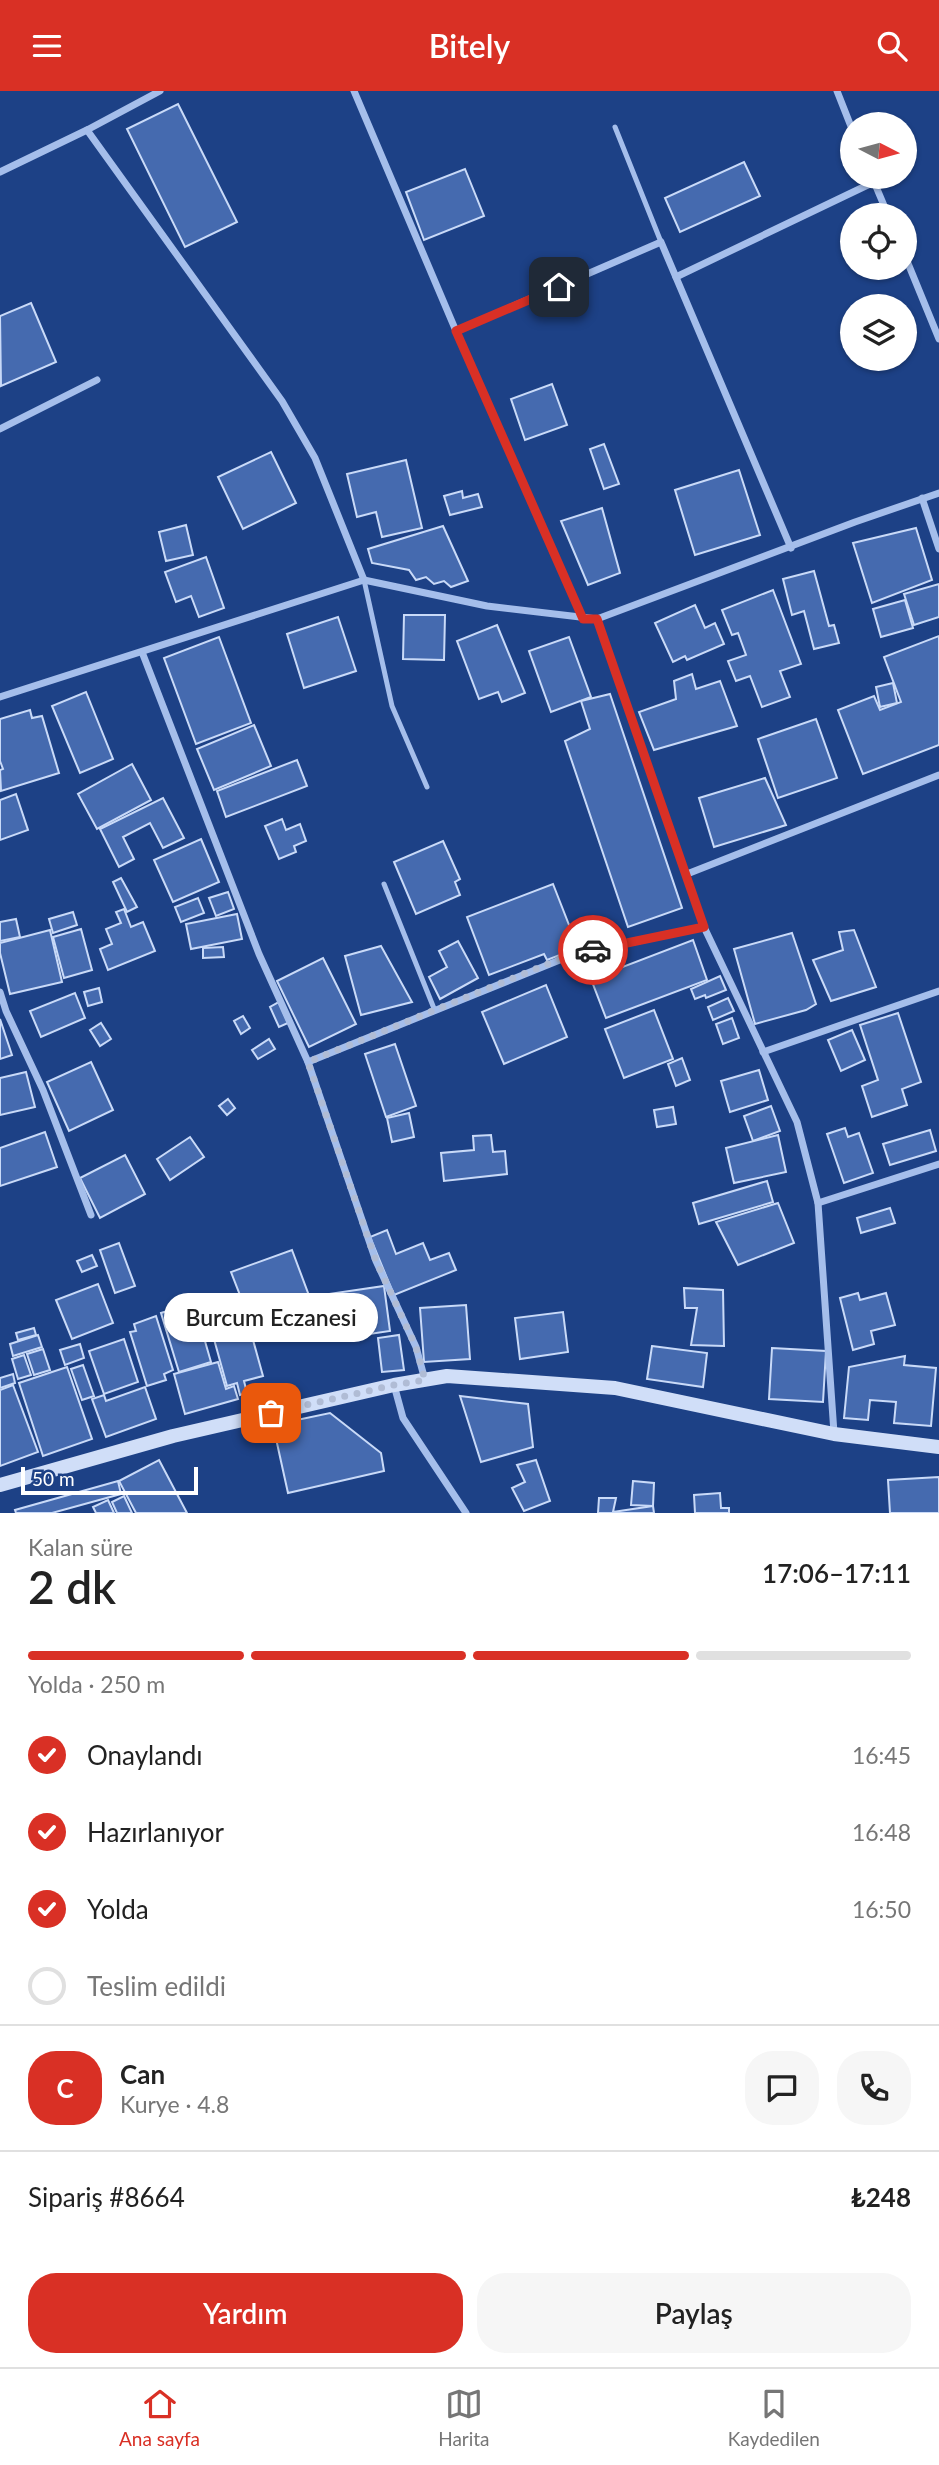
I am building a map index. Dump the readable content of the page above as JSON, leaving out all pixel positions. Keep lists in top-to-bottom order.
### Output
{
  "places": ["Burcum Eczanesi"],
  "scale_bar": "50 m",
  "north": "right",
  "page": {
    "header": "Bitely",
    "bubble": "Burcum Eczanesi",
    "scale": "50 m",
    "heading": ["2 dk", "Kalan süre", "17:06–17:11"],
    "panel": [
      "Can",
      "Kurye · 4.8",
      "Sipariş #8664",
      "₺248"
    ],
    "bar": "Yolda · 250 m",
    "list": [
      ["Onaylandı", "16:45"],
      ["Hazırlanıyor", "16:48"],
      ["Yolda", "16:50"],
      "Teslim edildi"
    ],
    "round": "C",
    "buttons": ["Yardım", "Paylaş"],
    "tabs": ["Ana sayfa", "Harita", "Kaydedilen"]
  }
}
